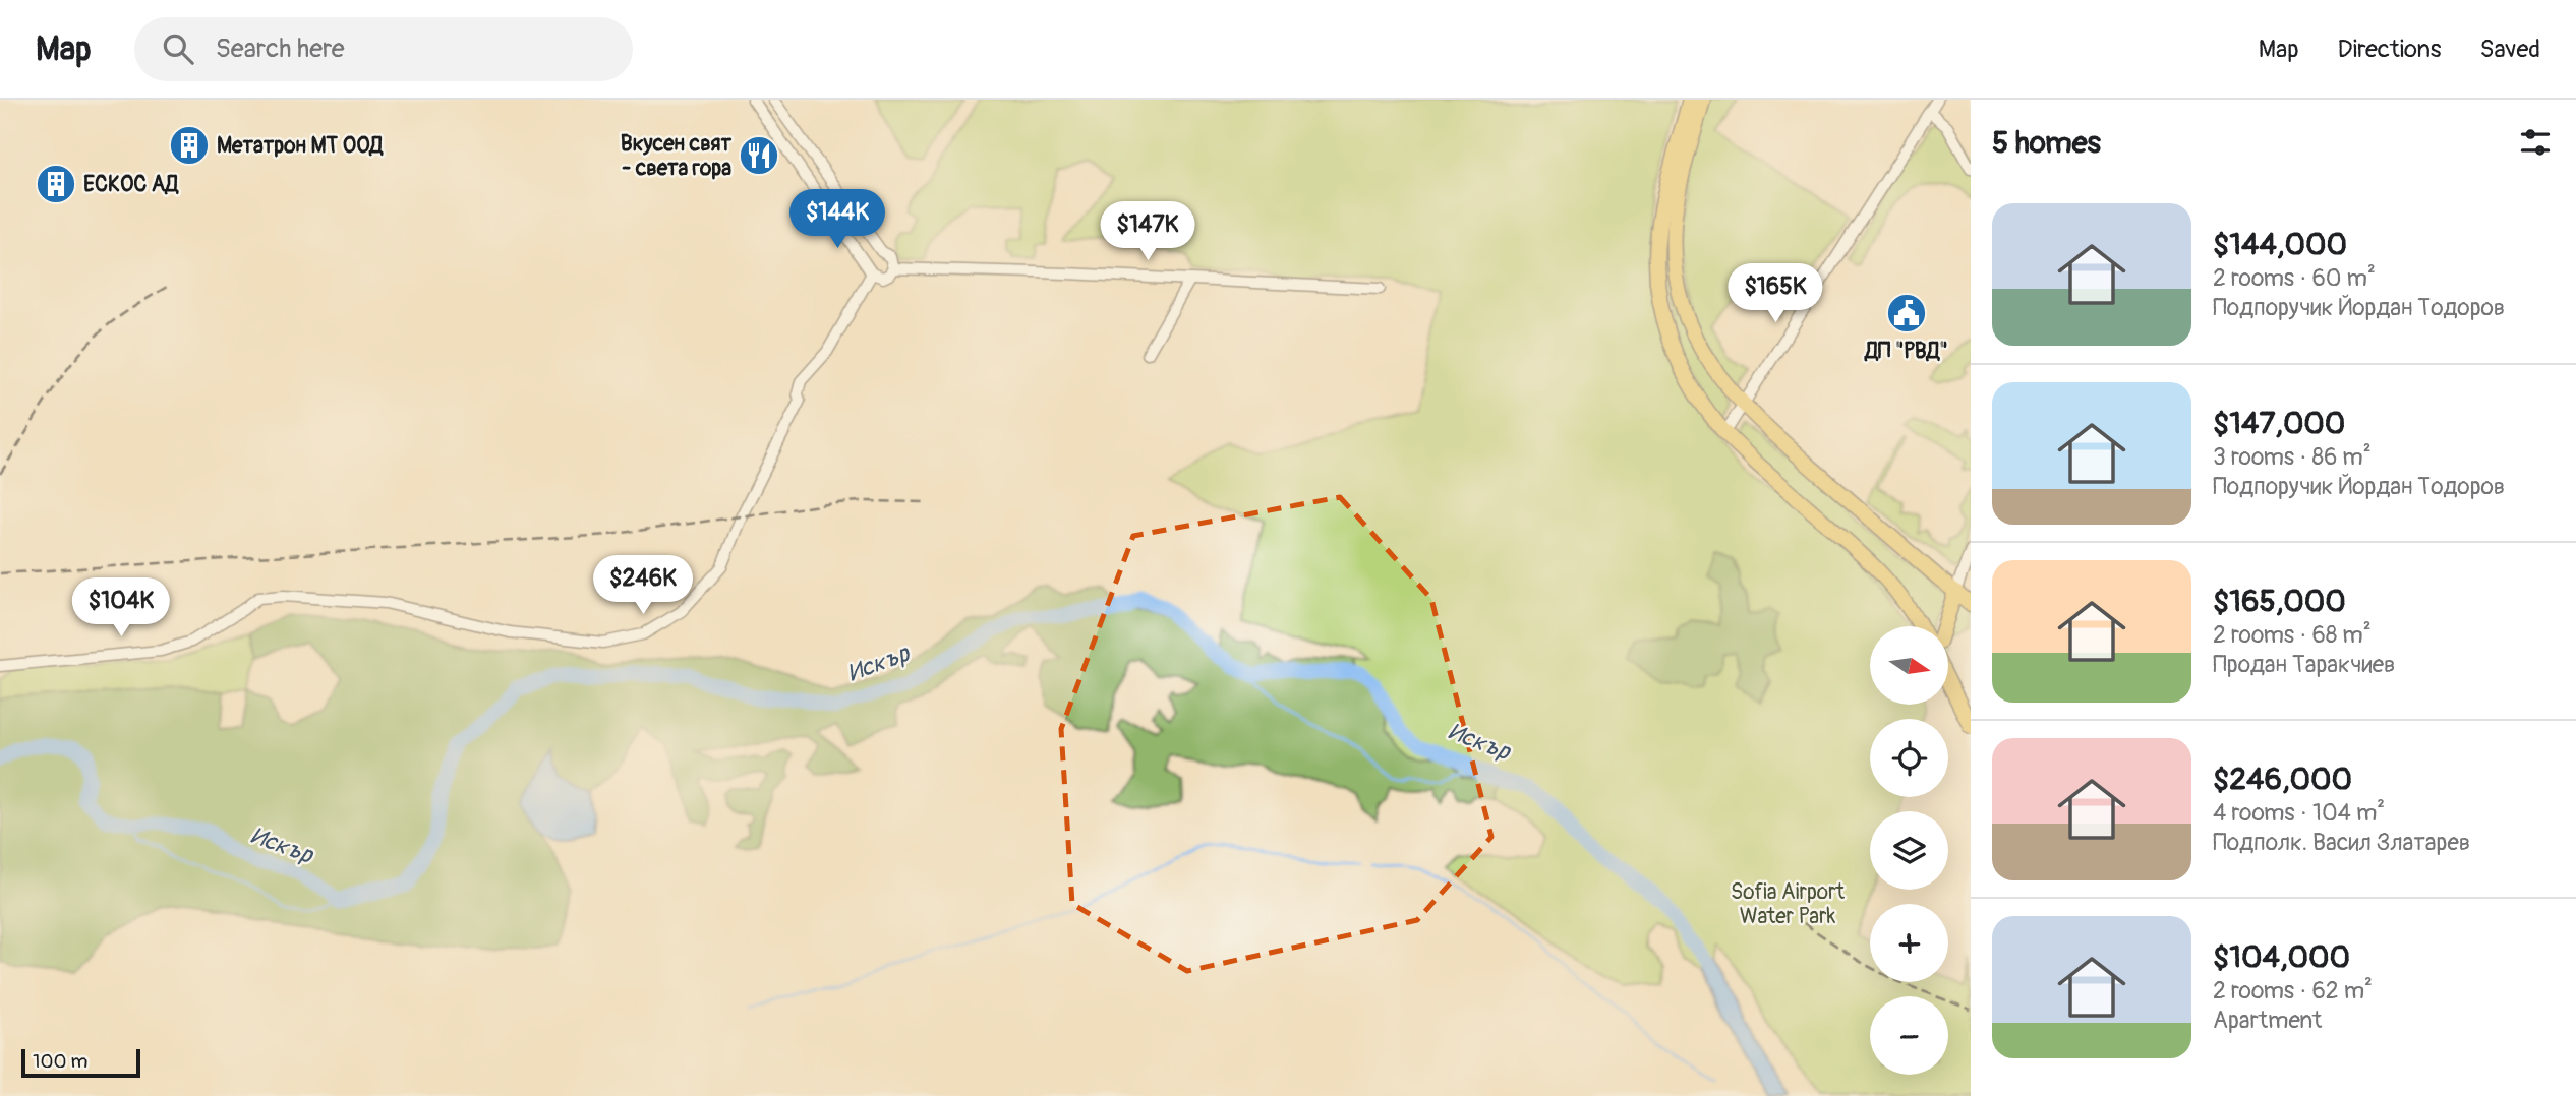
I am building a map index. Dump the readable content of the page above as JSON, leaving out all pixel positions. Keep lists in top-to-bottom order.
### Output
{
  "water": ["Искър"],
  "parks": ["Sofia Airport Water Park"],
  "places": {
    "building": ["Метатрон МТ ООД", "ЕСКОС АД"],
    "restaurant": ["Вкусен свят - света гора"],
    "public building": ["ДП \"РВД\""]
  },
  "scale_bar": "100 m",
  "north": "right",
  "page": {
    "header": "Map",
    "search": "Search here",
    "nav": ["Map", "Directions", "Saved"],
    "heading": "5 homes",
    "list": [
      {
        "name": "$144,000",
        "note": "2 rooms · 60 m² · Подпоручик Йордан Тодоров"
      },
      {
        "name": "$147,000",
        "note": "3 rooms · 86 m² · Подпоручик Йордан Тодоров"
      },
      {
        "name": "$165,000",
        "note": "2 rooms · 68 m² · Продан Таракчиев"
      },
      {
        "name": "$246,000",
        "note": "4 rooms · 104 m² · Подполк. Васил Златарев"
      },
      {
        "name": "$104,000",
        "note": "2 rooms · 62 m² · Apartment"
      }
    ],
    "price": [
      "$144K",
      "$147K",
      "$165K",
      "$246K",
      "$104K"
    ],
    "map_buttons": ["+", "−"],
    "scale": "100 m"
  }
}
